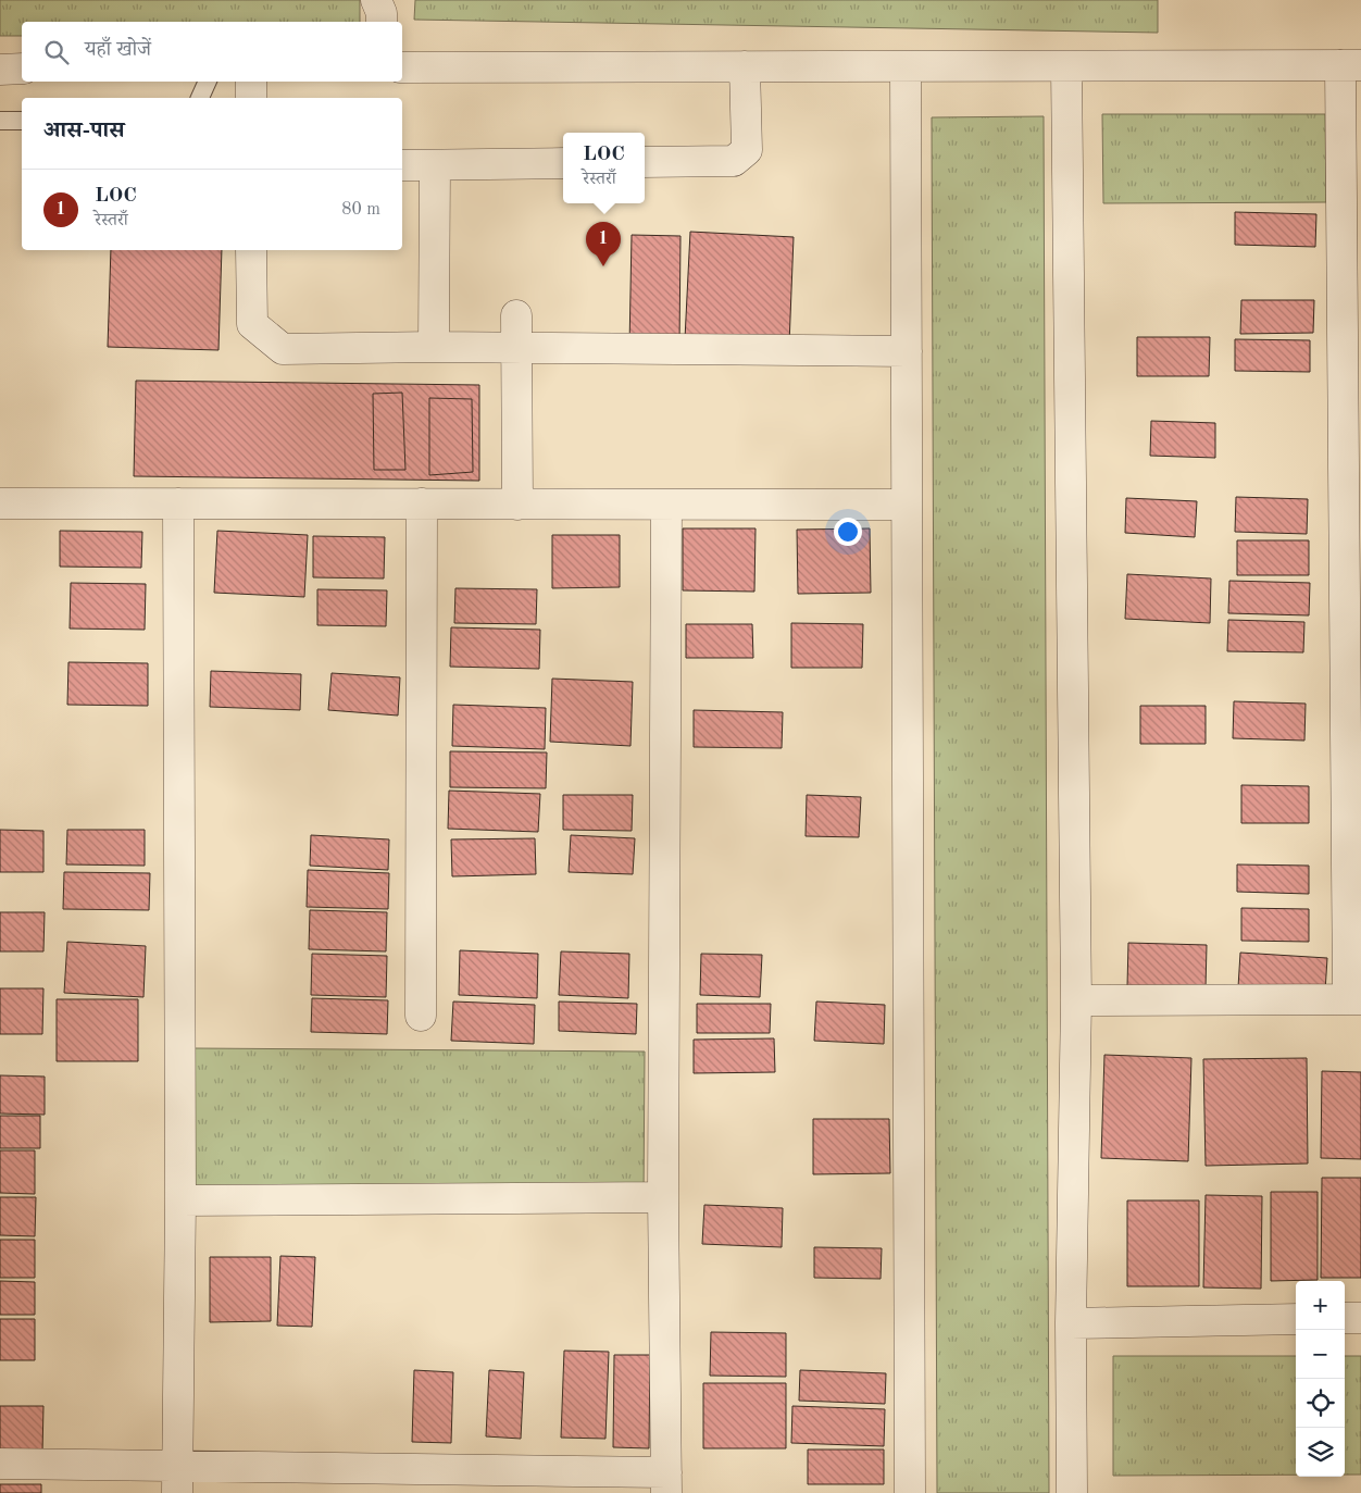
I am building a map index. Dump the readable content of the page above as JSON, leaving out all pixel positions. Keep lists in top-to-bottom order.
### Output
{
  "page": {
    "search": "यहाँ खोजें",
    "heading": "आस-पास",
    "popup": ["LOC", "रेस्तराँ"],
    "list": [
      {
        "mark": "1",
        "name": "LOC",
        "note": "रेस्तराँ",
        "value": "80 m"
      }
    ],
    "pins": "1",
    "map_buttons": ["+", "−"]
  }
}
